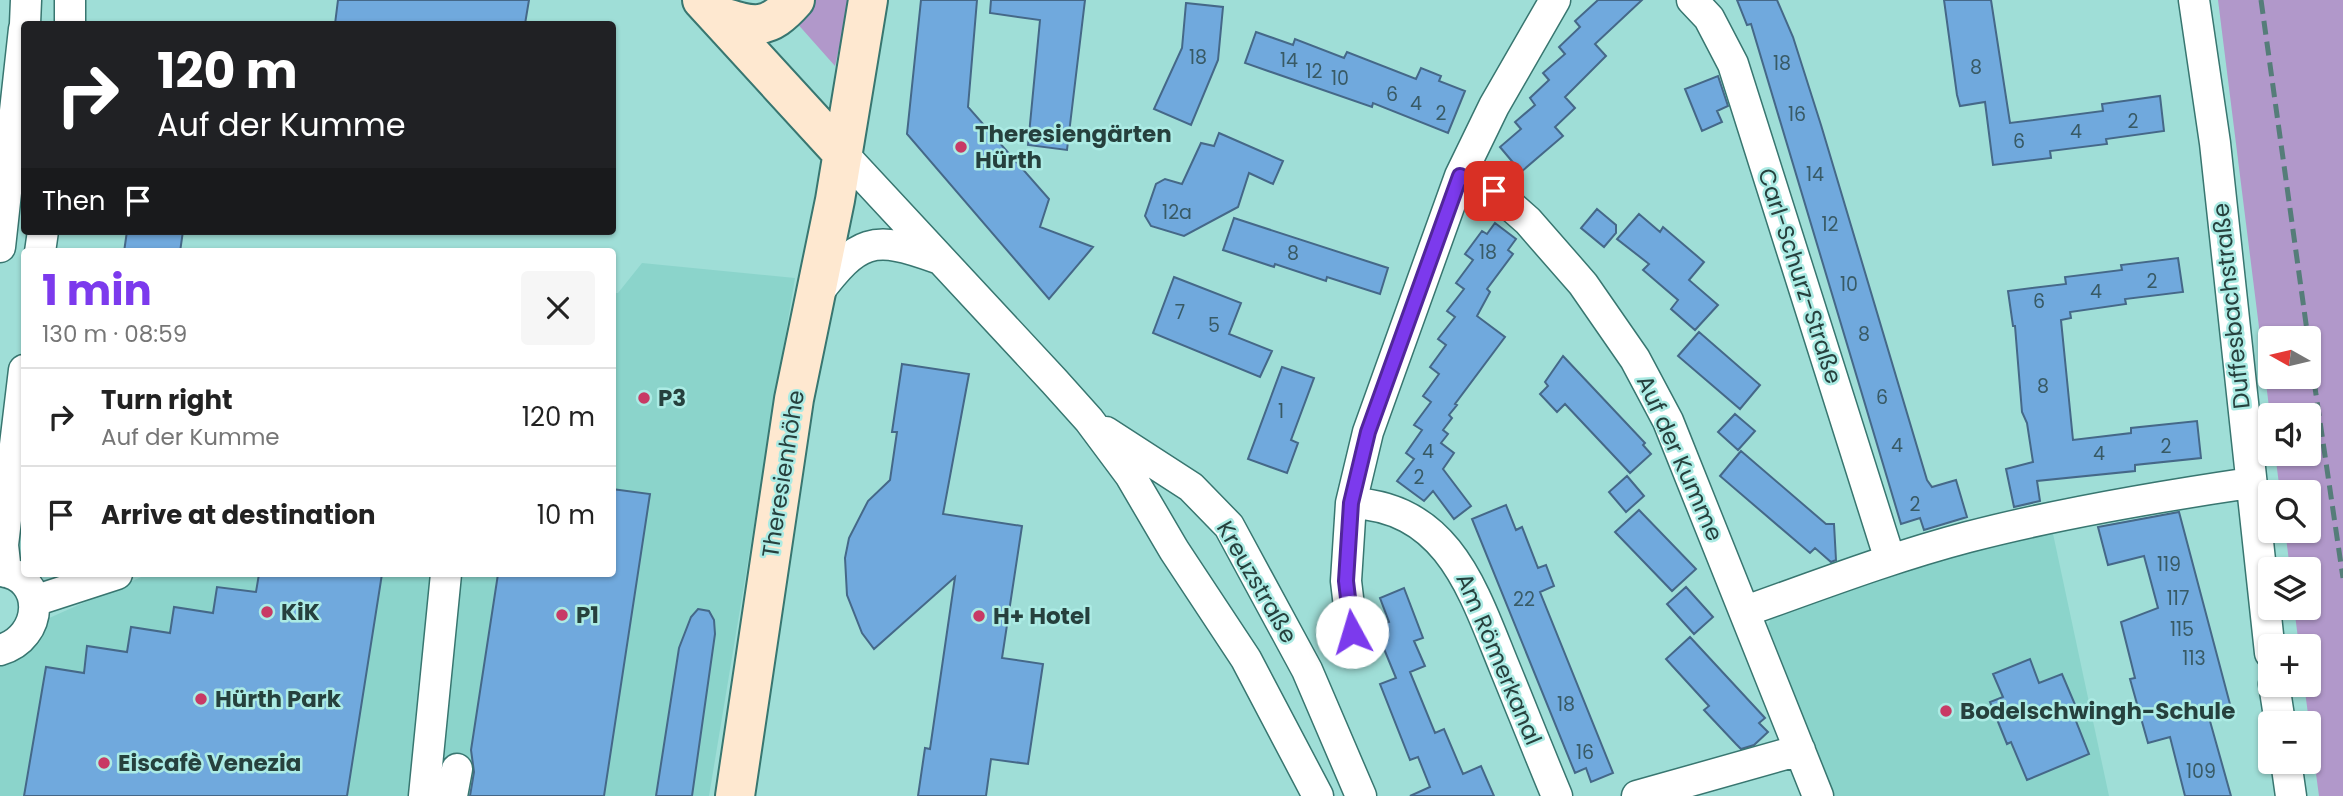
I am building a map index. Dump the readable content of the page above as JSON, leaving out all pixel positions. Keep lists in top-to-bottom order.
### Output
{
  "streets": {
    "street": [
      "Carl-Schurz-Straße",
      "Duffesbachstraße",
      "Auf der Kumme",
      "Theresienhöhe",
      "Kreuzstraße",
      "Am Römerkanal"
    ]
  },
  "crossings": [
    ["Theresienhöhe", "Kreuzstraße"]
  ],
  "places": [
    "Theresiengärten Hürth",
    "P3",
    "KiK",
    "P1",
    "H+ Hotel",
    "Hürth Park",
    "Bodelschwingh-Schule",
    "Eiscafè Venezia"
  ],
  "house_numbers": [
    "18",
    "14",
    "18",
    "8",
    "12",
    "10",
    "6",
    "4",
    "2",
    "16",
    "2",
    "4",
    "6",
    "14",
    "12a",
    "12",
    "18",
    "8",
    "2",
    "10",
    "4",
    "6",
    "7",
    "5",
    "8",
    "8",
    "6",
    "1",
    "4",
    "2",
    "4",
    "4",
    "2",
    "2",
    "119",
    "117",
    "22",
    "115",
    "113",
    "18",
    "16",
    "109"
  ],
  "north": "left",
  "page": {
    "turn": ["120 m", "Auf der Kumme"],
    "then": "Then",
    "heading": ["1 min", "130 m · 08:59"],
    "map_buttons": ["+", "−"],
    "list": [
      {
        "name": "Turn right",
        "note": "Auf der Kumme",
        "value": "120 m"
      },
      {
        "name": "Arrive at destination",
        "value": "10 m"
      }
    ]
  }
}
